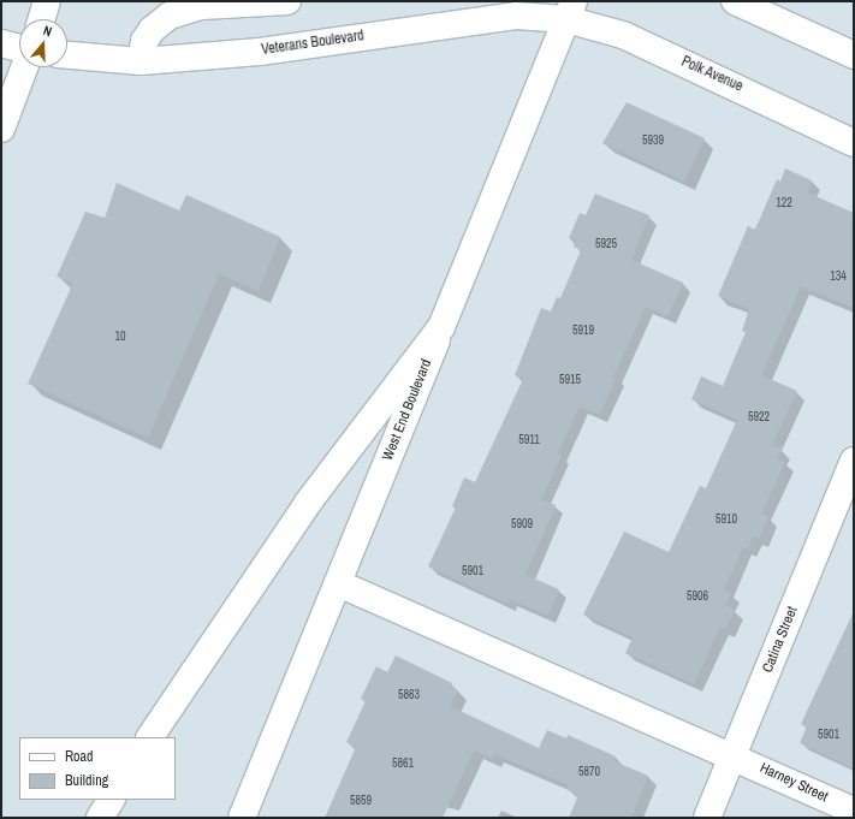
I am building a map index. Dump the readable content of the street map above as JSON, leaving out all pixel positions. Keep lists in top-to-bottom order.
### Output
{
  "streets": {
    "main road": [
      "Veterans Boulevard",
      "Polk Avenue",
      "West End Boulevard",
      "Catina Street",
      "Harney Street"
    ]
  },
  "crossings": [
    ["Veterans Boulevard", "Polk Avenue"],
    ["Veterans Boulevard", "West End Boulevard"],
    ["Polk Avenue", "West End Boulevard"],
    ["West End Boulevard", "Harney Street"],
    ["Catina Street", "Harney Street"]
  ],
  "house_numbers": [
    "5939",
    "122",
    "5925",
    "134",
    "5919",
    "10",
    "5915",
    "5922",
    "5911",
    "5910",
    "5909",
    "5901",
    "5906",
    "5863",
    "5901",
    "5861",
    "5870",
    "5859"
  ],
  "legend": ["Road", "Building"],
  "north": "top"
}
